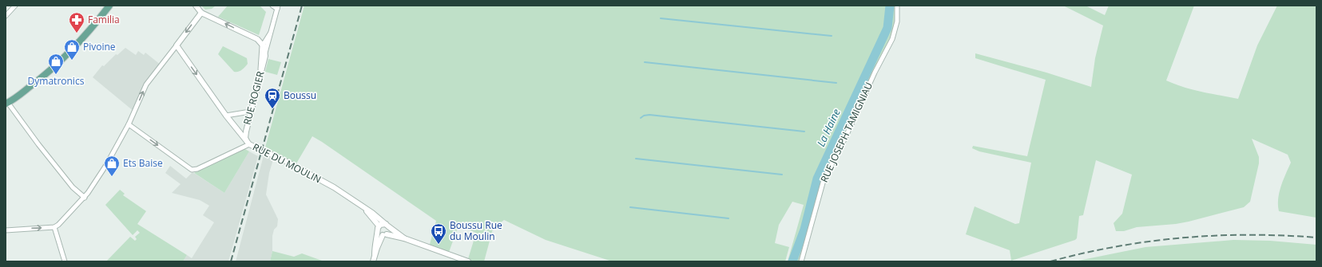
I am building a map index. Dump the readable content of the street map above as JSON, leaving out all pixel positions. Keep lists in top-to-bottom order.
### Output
{
  "streets": {
    "street": ["RUE ROGIER", "RUE JOSEPH TAMIGNIAU", "RUE DU MOULIN"]
  },
  "crossings": [
    ["RUE ROGIER", "RUE DU MOULIN"]
  ],
  "water": ["La Haine"],
  "places": {
    "pharmacy": ["Familia"],
    "shop": ["Pivoine", "Dymatronics", "Ets Baise"],
    "station": ["Boussu"],
    "bus stop": ["Boussu Rue du Moulin"]
  }
}
